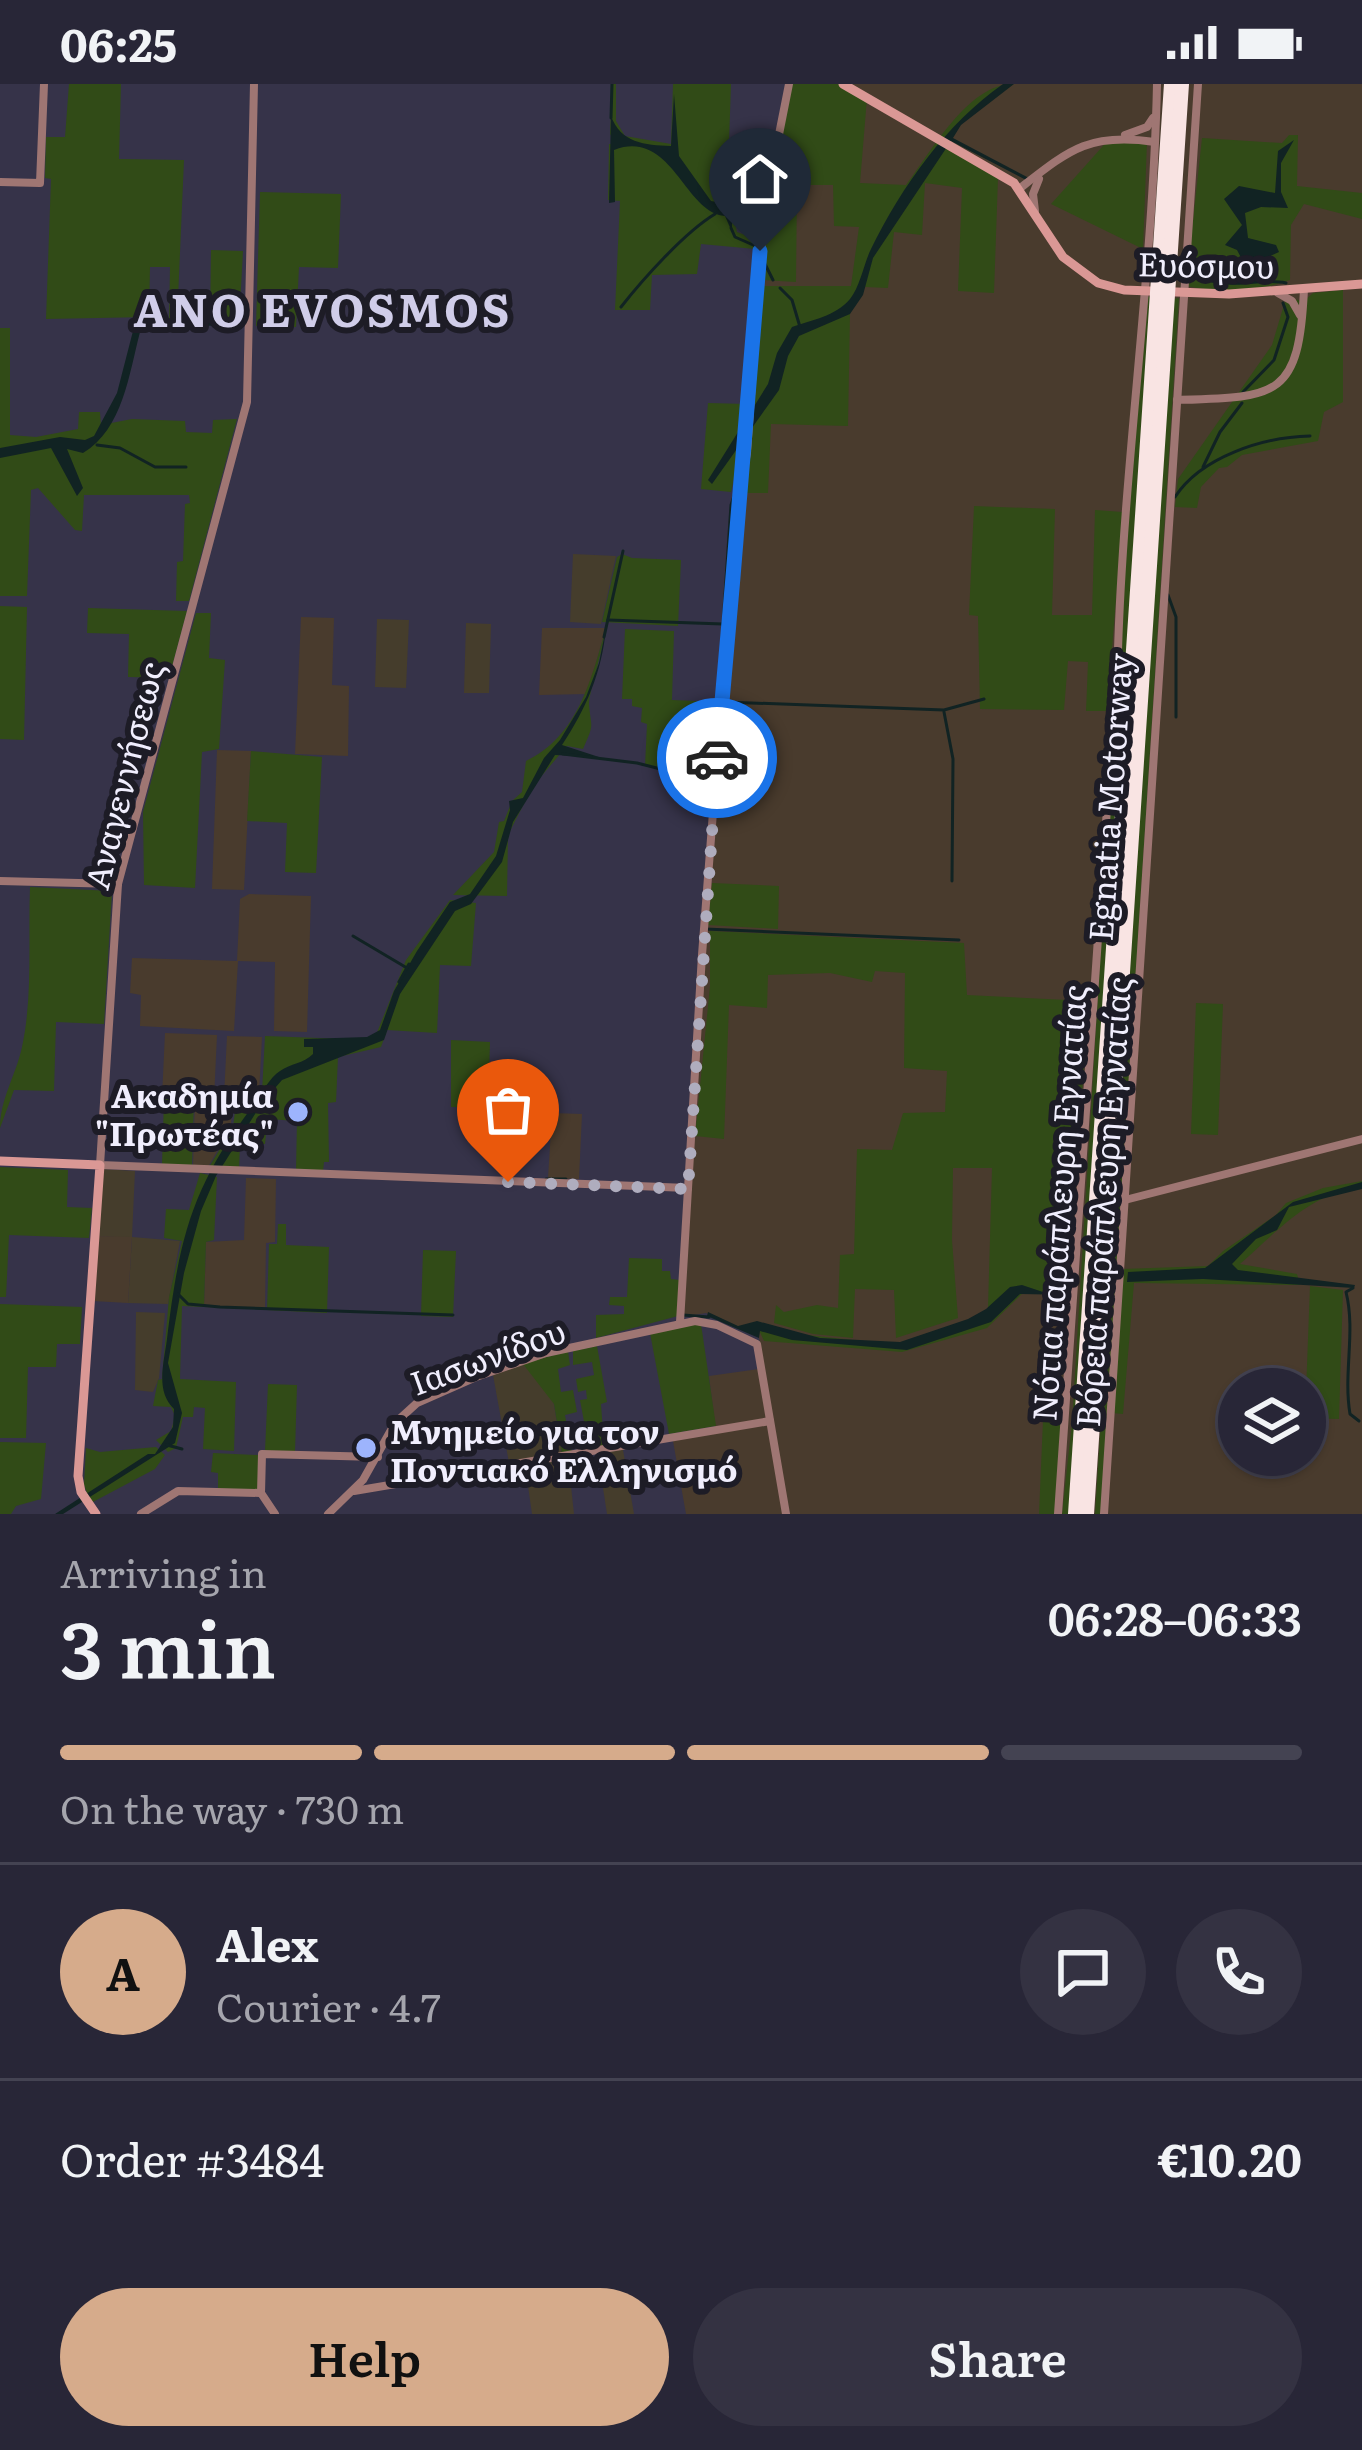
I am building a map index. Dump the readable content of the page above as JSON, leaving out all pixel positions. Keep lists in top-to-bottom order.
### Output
{
  "streets": {
    "highway": ["Egnatia Motorway"],
    "main road": ["Ευόσμου", "Αναγεννήσεως"],
    "street": ["Βόρεια παράπλευρη Εγνατίας", "Νότια παράπλευρη Εγνατίας", "Ιασωνίδου"]
  },
  "districts": ["ANO EVOSMOS"],
  "places": ["Ακαδημία \"Πρωτέας\"", "Μνημείο για τον Ποντιακό Ελληνισμό"],
  "page": {
    "status": "06:25",
    "heading": ["3 min", "Arriving in", "06:28–06:33"],
    "panel": [
      "Alex",
      "Courier · 4.7",
      "Order #3484",
      "€10.20"
    ],
    "bar": "On the way · 730 m",
    "round": "A",
    "buttons": ["Help", "Share"]
  }
}
